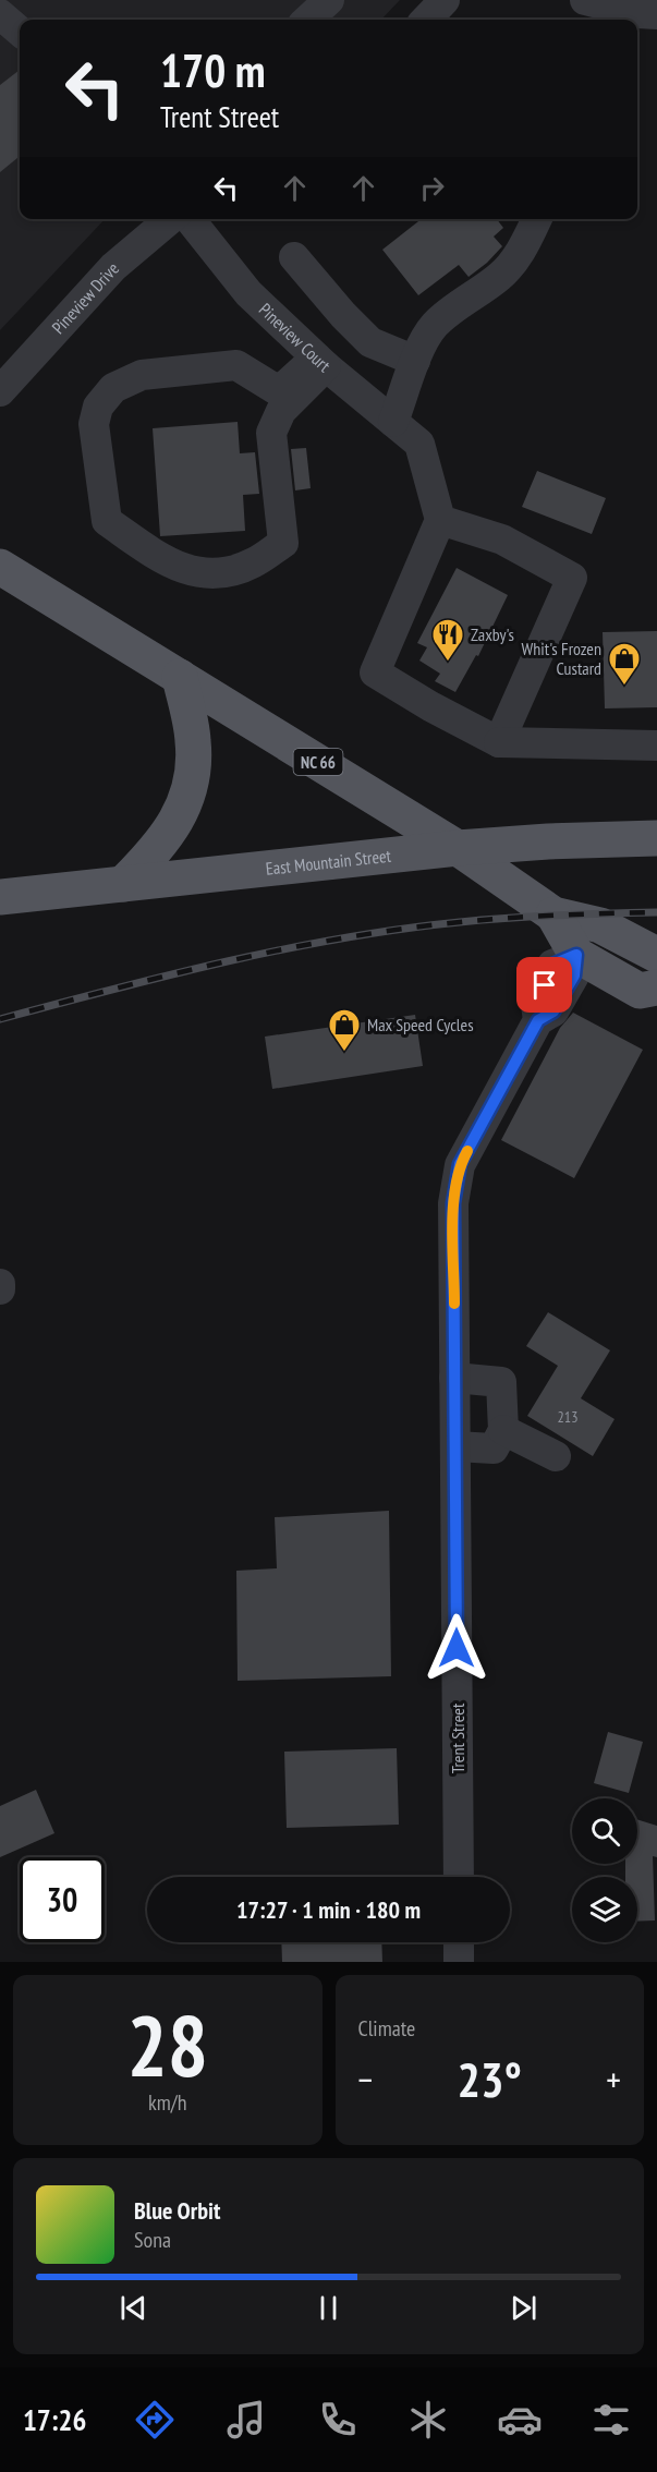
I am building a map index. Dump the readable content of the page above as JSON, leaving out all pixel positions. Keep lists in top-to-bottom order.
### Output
{
  "streets": {
    "main road": ["NC 66", "East Mountain Street"],
    "street": ["Pineview Drive", "Pineview Court", "Trent Street"]
  },
  "crossings": [
    ["NC 66", "East Mountain Street"],
    ["NC 66", "Trent Street"]
  ],
  "places": {
    "restaurant": ["Zaxby's"],
    "shop": ["Whit's Frozen Custard", "Max Speed Cycles"]
  },
  "house_numbers": ["213"],
  "page": {
    "turn": ["170 m", "Trent Street"],
    "limit": "30",
    "trip": "17:27 · 1 min · 180 m",
    "tile": [
      ["28", "km/h"],
      "Climate"
    ],
    "heat": ["−", "23°", "+"],
    "song": ["Blue Orbit", "Sona"],
    "tabs": "17:26"
  }
}
